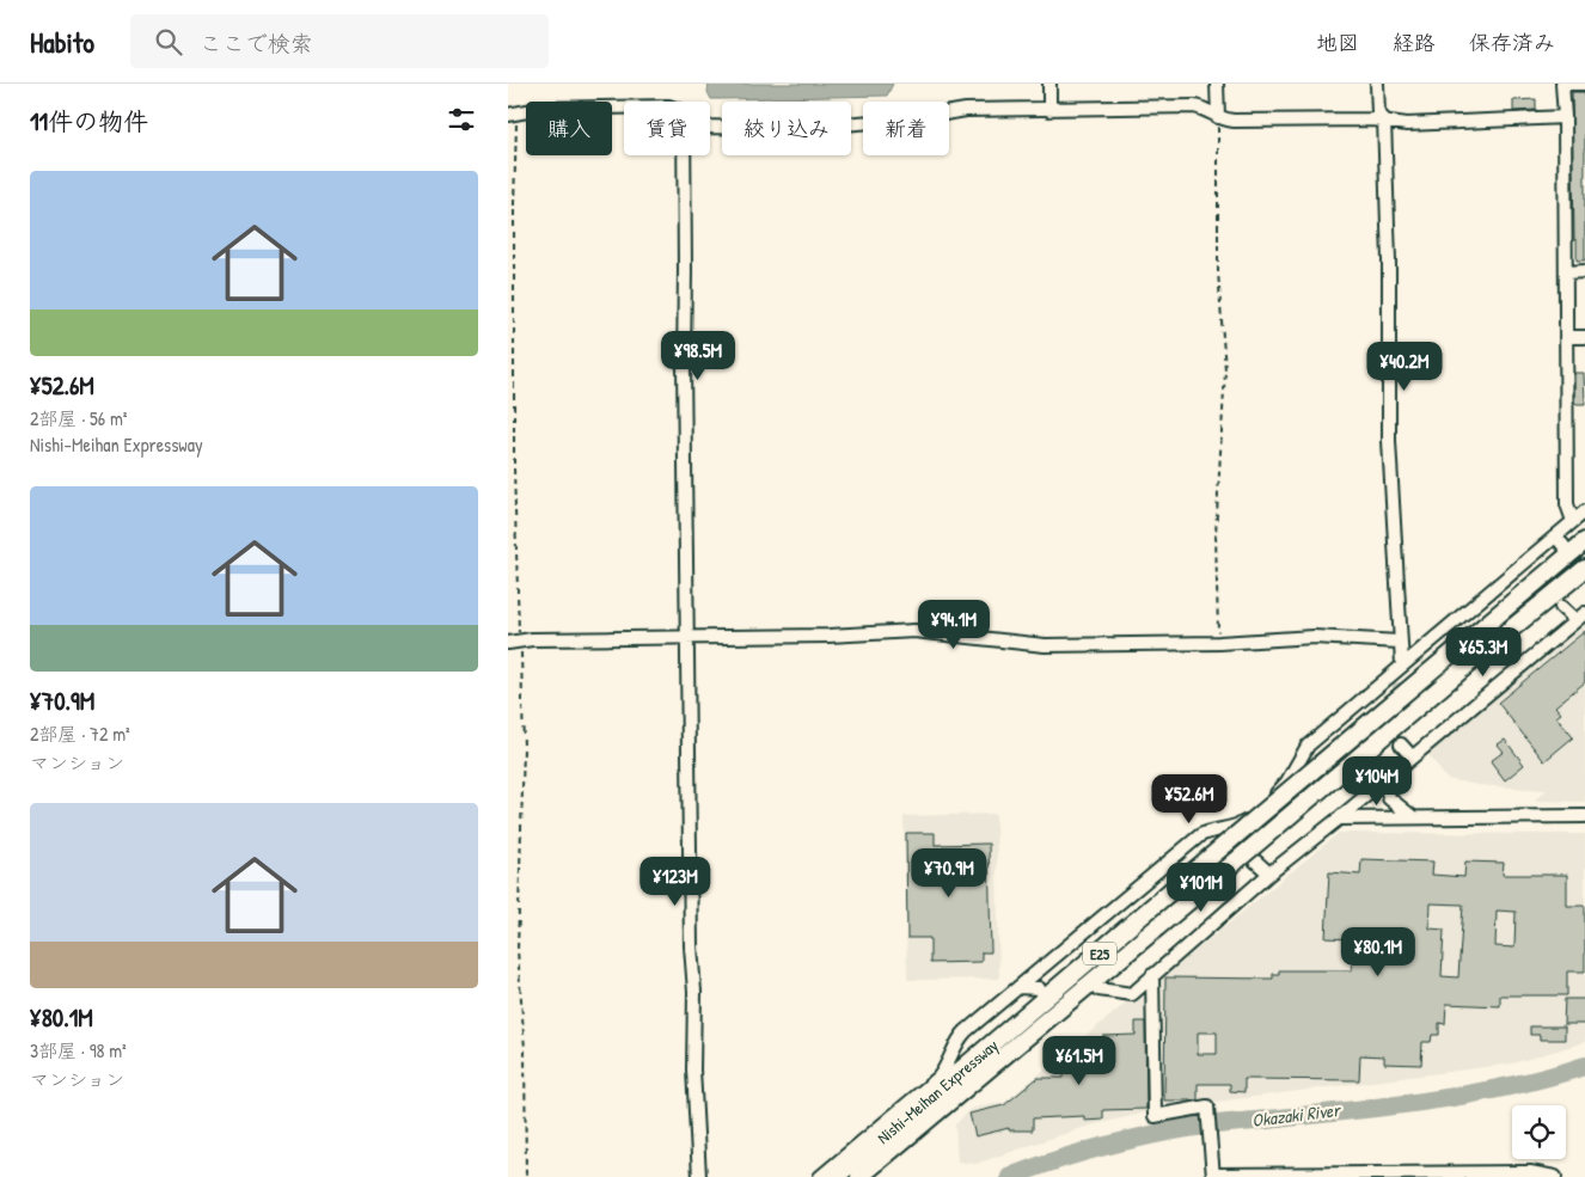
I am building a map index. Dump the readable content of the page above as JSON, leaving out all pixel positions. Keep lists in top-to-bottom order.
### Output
{
  "streets": {
    "highway": ["E25", "Nishi-Meihan Expressway"]
  },
  "water": ["Okazaki River"],
  "page": {
    "header": "Habito",
    "search": "ここで検索",
    "nav": ["地図", "経路", "保存済み"],
    "heading": "11件の物件",
    "chip": [
      "購入",
      "賃貸",
      "絞り込み",
      "新着"
    ],
    "list": [
      {
        "name": "¥52.6M",
        "note": "2部屋 · 56 m² · Nishi-Meihan Expressway"
      },
      {
        "name": "¥70.9M",
        "note": "2部屋 · 72 m² · マンション"
      },
      {
        "name": "¥80.1M",
        "note": "3部屋 · 98 m² · マンション"
      }
    ],
    "price": [
      "¥98.5M",
      "¥40.2M",
      "¥94.1M",
      "¥65.3M",
      "¥104M",
      "¥52.6M",
      "¥70.9M",
      "¥123M",
      "¥101M",
      "¥80.1M",
      "¥61.5M"
    ]
  }
}
